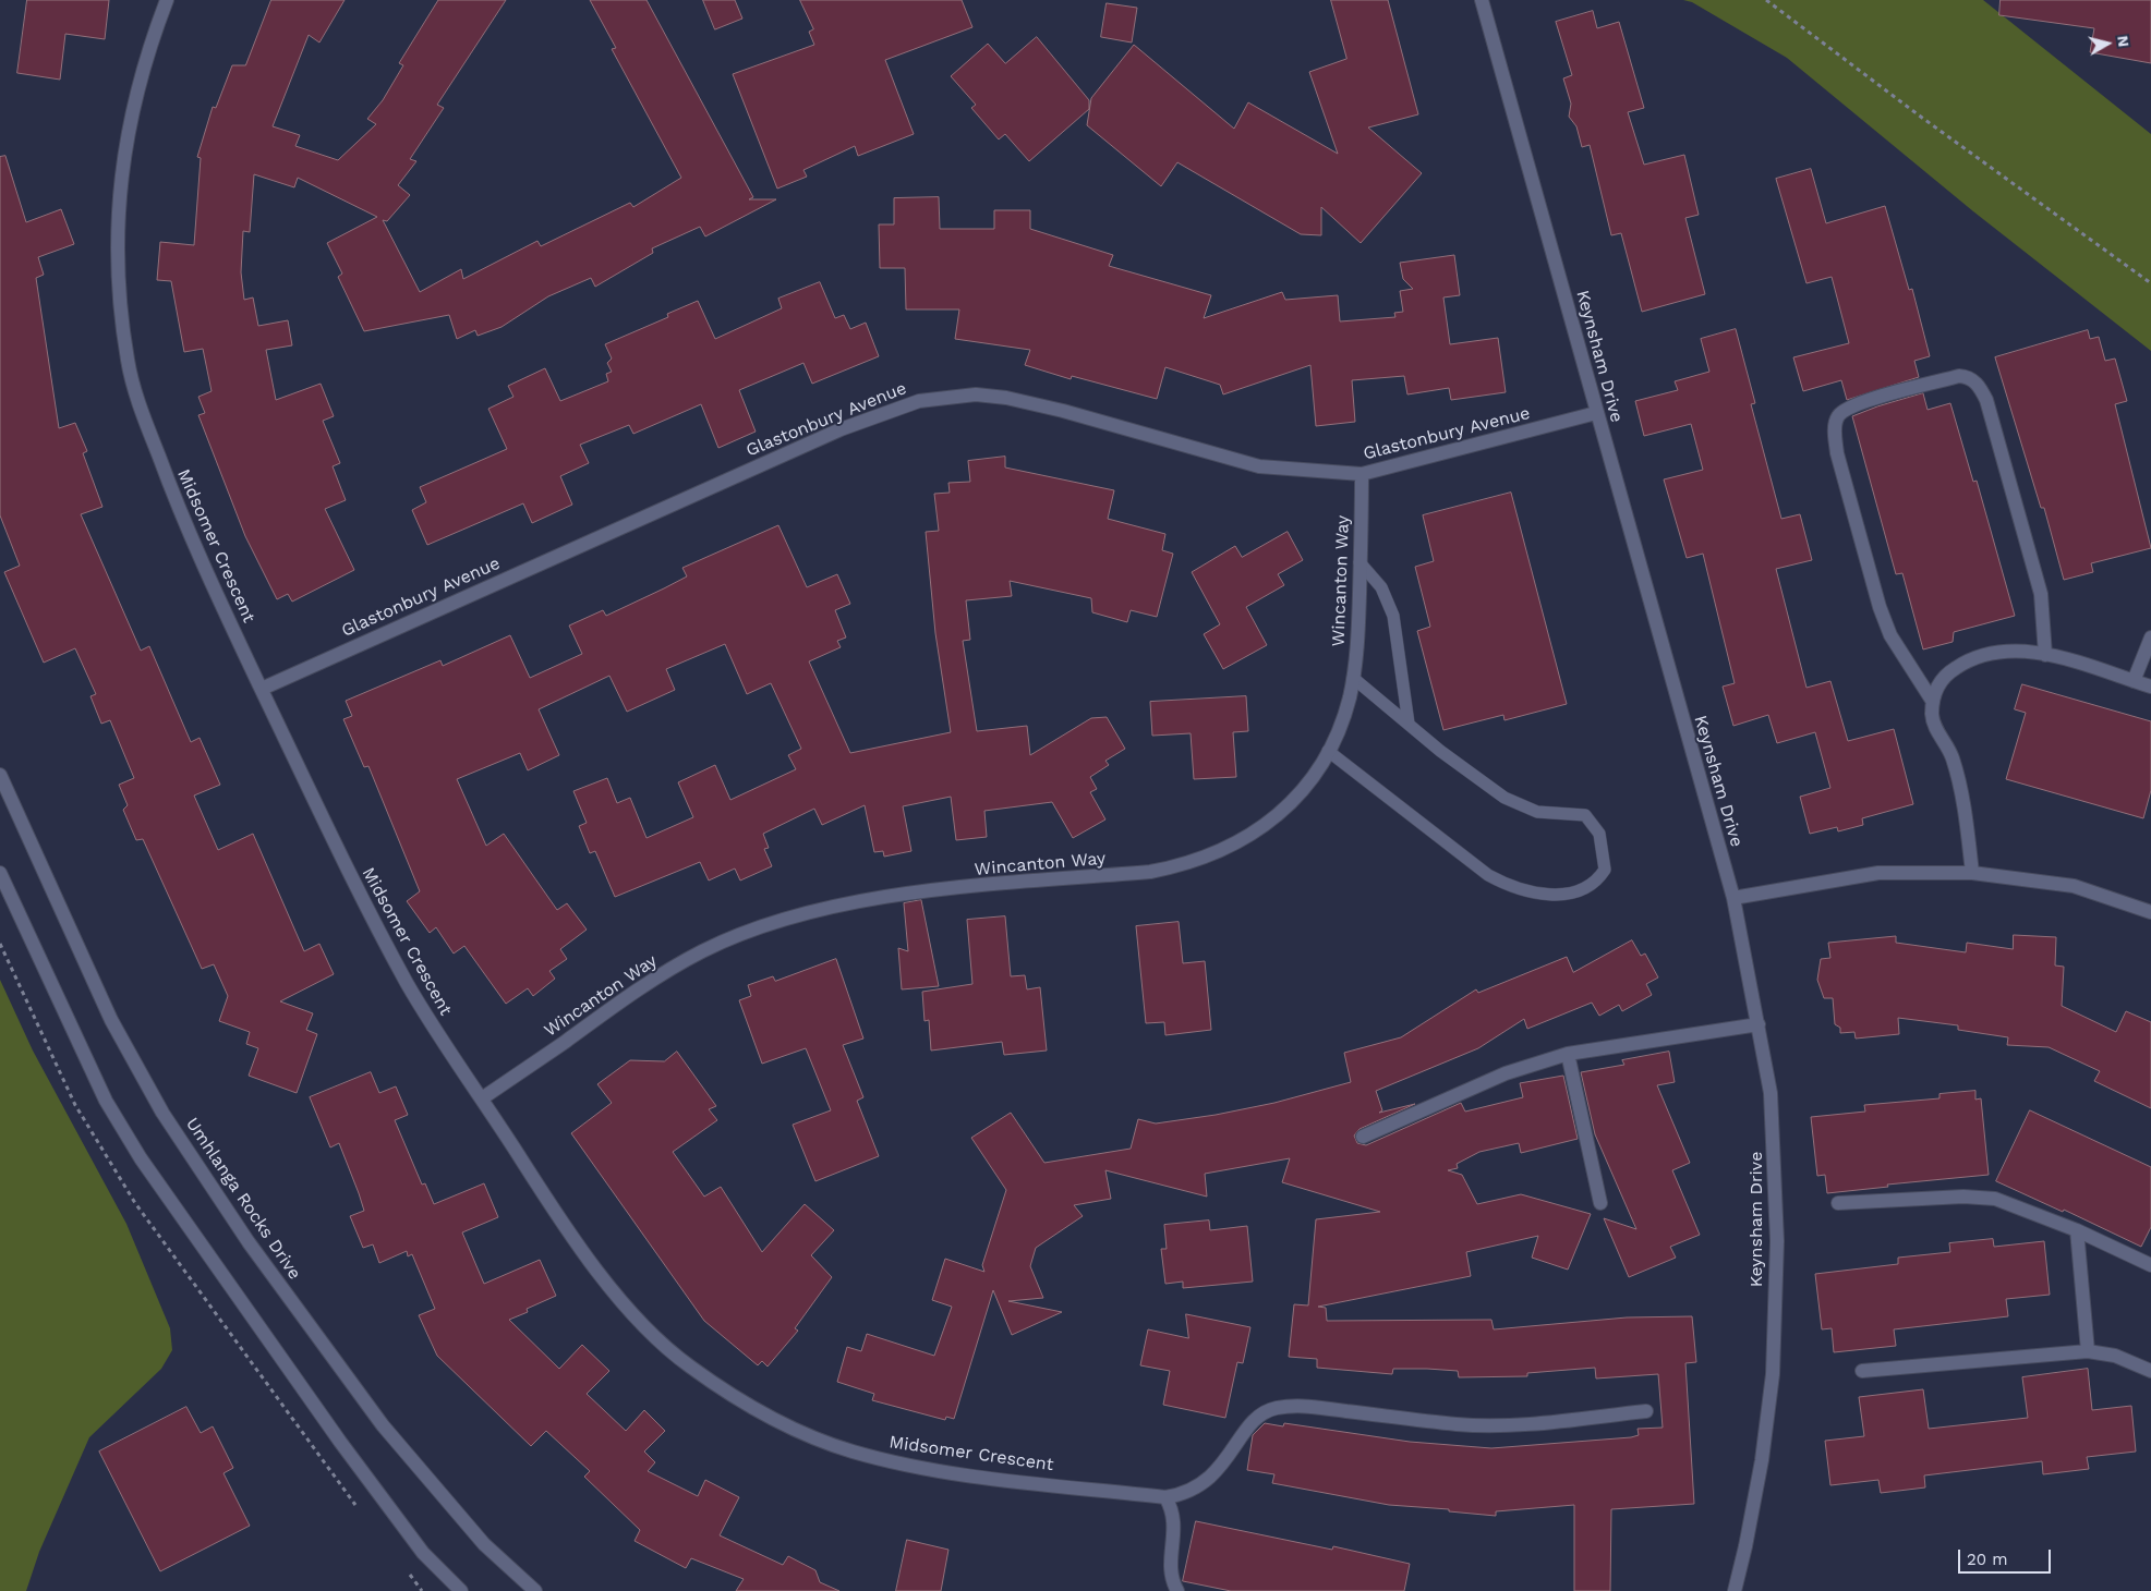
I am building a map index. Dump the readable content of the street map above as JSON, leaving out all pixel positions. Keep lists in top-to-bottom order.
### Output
{
  "streets": {
    "street": [
      "Keynsham Drive",
      "Glastonbury Avenue",
      "Midsomer Crescent",
      "Wincanton Way",
      "Umhlanga Rocks Drive"
    ]
  },
  "crossings": [
    ["Keynsham Drive", "Glastonbury Avenue"],
    ["Glastonbury Avenue", "Midsomer Crescent"],
    ["Glastonbury Avenue", "Wincanton Way"],
    ["Midsomer Crescent", "Wincanton Way"]
  ],
  "scale_bar": "20 m",
  "north": "right"
}
